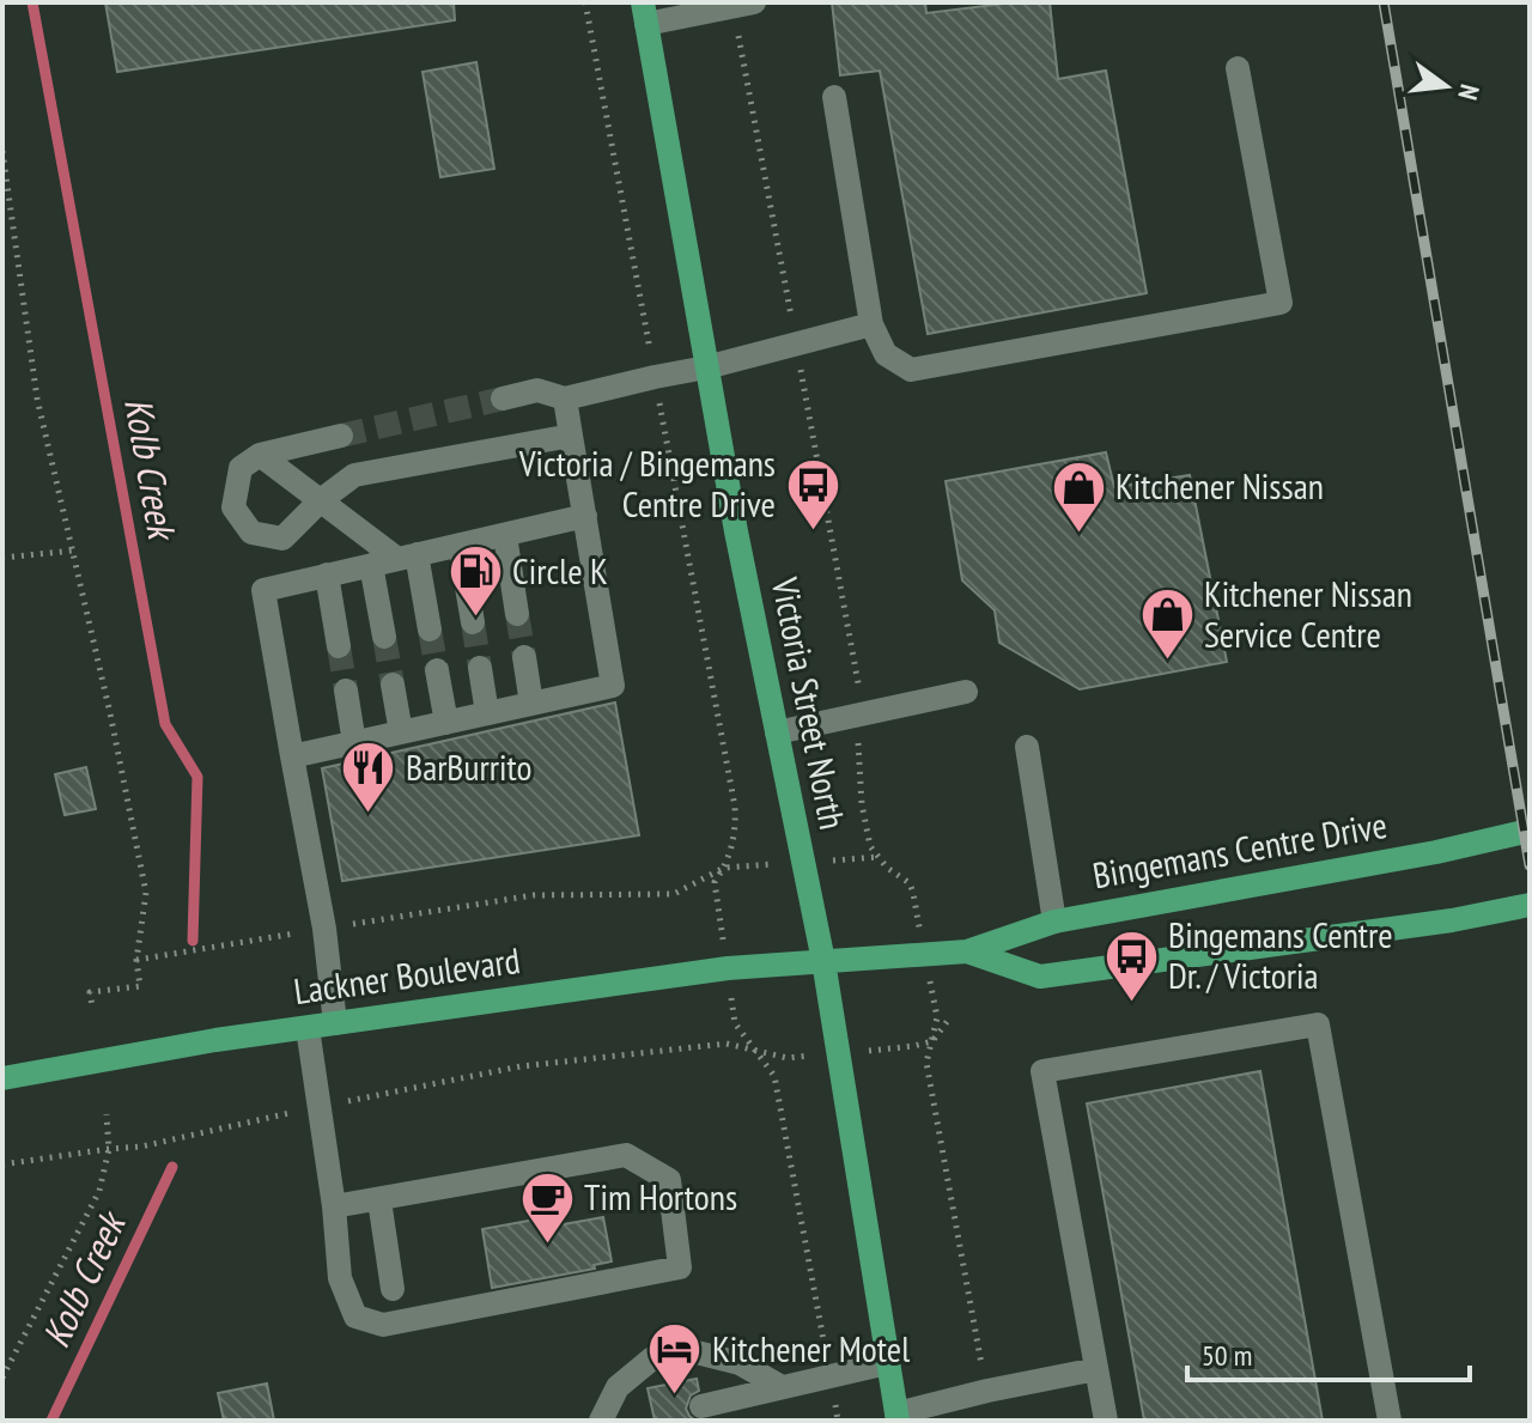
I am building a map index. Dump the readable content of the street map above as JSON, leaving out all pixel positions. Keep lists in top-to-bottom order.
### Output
{
  "streets": {
    "main road": ["Victoria Street North", "Bingemans Centre Drive", "Lackner Boulevard"]
  },
  "crossings": [
    ["Victoria Street North", "Bingemans Centre Drive"],
    ["Victoria Street North", "Lackner Boulevard"],
    ["Bingemans Centre Drive", "Lackner Boulevard"]
  ],
  "water": ["Kolb Creek"],
  "places": {
    "bus stop": ["Victoria / Bingemans Centre Drive", "Bingemans Centre Dr. / Victoria"],
    "shop": ["Kitchener Nissan", "Kitchener Nissan Service Centre"],
    "fuel station": ["Circle K"],
    "restaurant": ["BarBurrito"],
    "cafe": ["Tim Hortons"],
    "hotel": ["Kitchener Motel"]
  },
  "scale_bar": "50 m",
  "north": "right"
}
